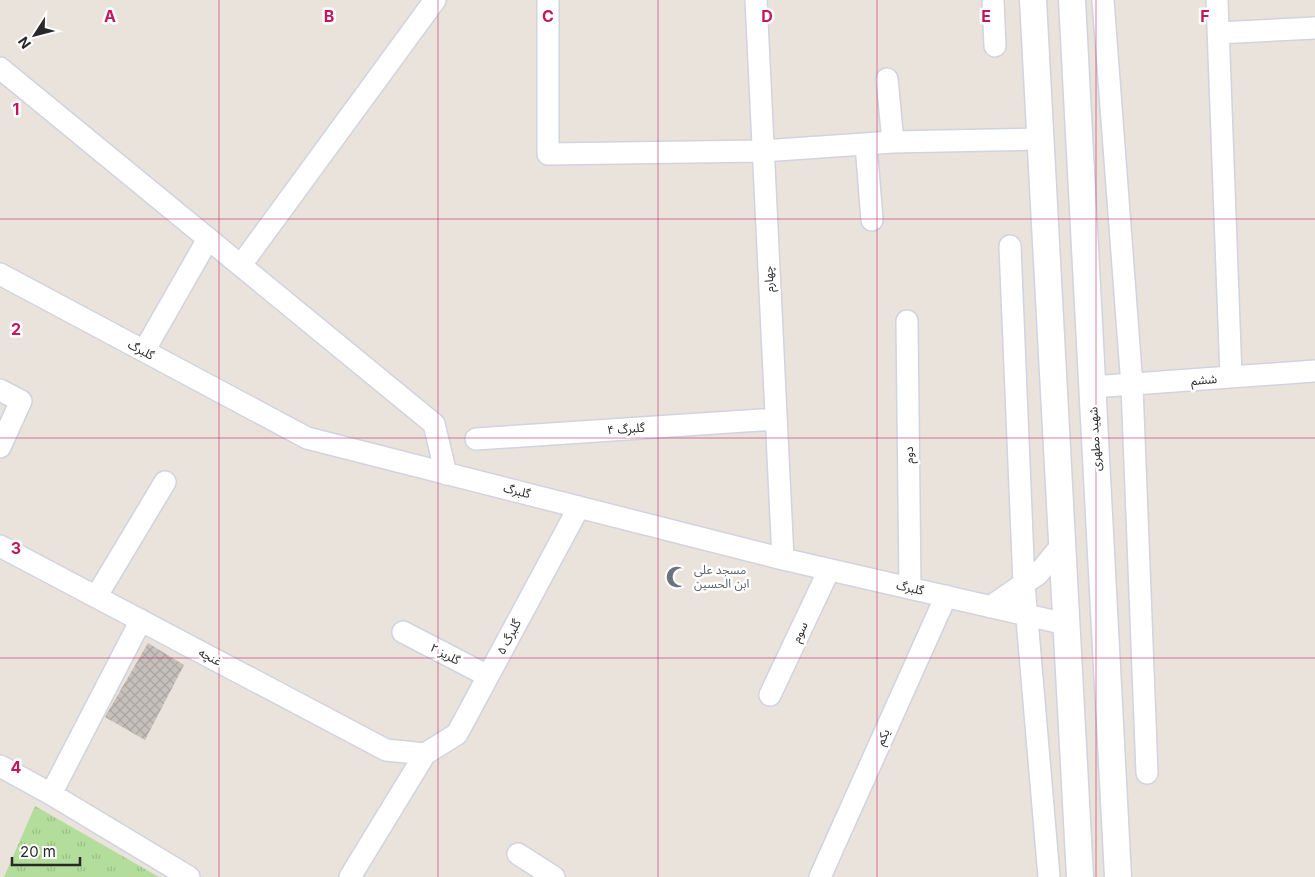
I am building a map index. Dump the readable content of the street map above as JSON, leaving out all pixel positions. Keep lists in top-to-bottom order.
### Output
{
  "streets": {
    "street": [
      "چهارم",
      "گلبرگ",
      "ششم",
      "گلبرگ ۴",
      "شهید مطهری",
      "دوم",
      "سوم",
      "گلبرگ ۵",
      "گلریز ۲",
      "غنچه",
      "یکم"
    ]
  },
  "crossings": [
    ["چهارم", "گلبرگ"],
    ["چهارم", "گلبرگ ۴"],
    ["گلبرگ", "دوم"],
    ["گلبرگ", "سوم"],
    ["گلبرگ", "گلبرگ ۵"],
    ["گلبرگ", "یکم"],
    ["ششم", "شهید مطهری"],
    ["گلبرگ ۵", "گلریز ۲"],
    ["گلبرگ ۵", "غنچه"]
  ],
  "places": {
    "mosque": ["مسجد علی ابن الحسین"]
  },
  "scale_bar": "20 m",
  "north": "bottom left",
  "grid": {
    "columns": [
      "A",
      "B",
      "C",
      "D",
      "E",
      "F"
    ],
    "rows": [
      "1",
      "2",
      "3",
      "4"
    ]
  }
}
